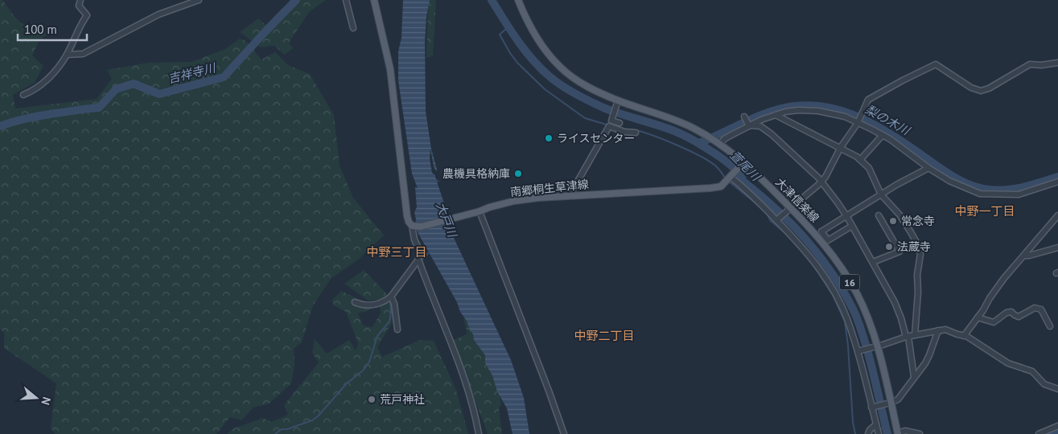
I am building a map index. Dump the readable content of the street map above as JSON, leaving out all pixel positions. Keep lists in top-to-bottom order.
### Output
{
  "streets": {
    "main road": ["南郷桐生草津線", "大津信楽線", "16"]
  },
  "crossings": [
    ["南郷桐生草津線", "大津信楽線"]
  ],
  "districts": ["中野一丁目", "中野三丁目", "中野二丁目"],
  "water": [
    "吉祥寺川",
    "梨の木川",
    "萱尾川",
    "大戸川"
  ],
  "places": [
    "ライスセンター",
    "農機具格納庫",
    "常念寺",
    "法蔵寺",
    "荒戸神社"
  ],
  "scale_bar": "100 m",
  "north": "right"
}
